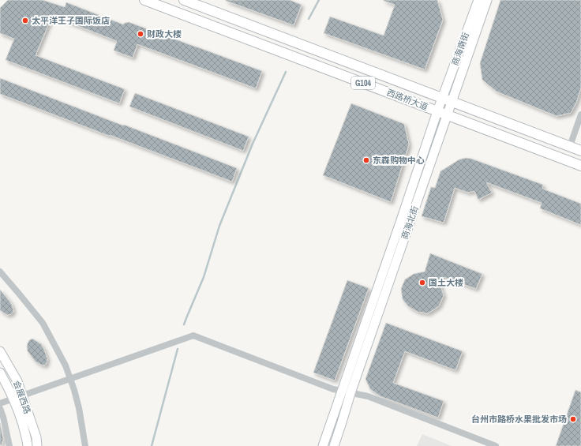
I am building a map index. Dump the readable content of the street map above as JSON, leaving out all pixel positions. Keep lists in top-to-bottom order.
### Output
{
  "streets": {
    "main road": [
      "商海南街",
      "G104",
      "西路桥大道",
      "商海北街",
      "会展西路"
    ]
  },
  "crossings": [
    ["商海南街", "西路桥大道"],
    ["商海南街", "商海北街"],
    ["西路桥大道", "商海北街"]
  ],
  "places": [
    "太平洋王子国际饭店",
    "财政大楼",
    "东森购物中心",
    "国土大楼",
    "台州市路桥水果批发市场"
  ]
}
